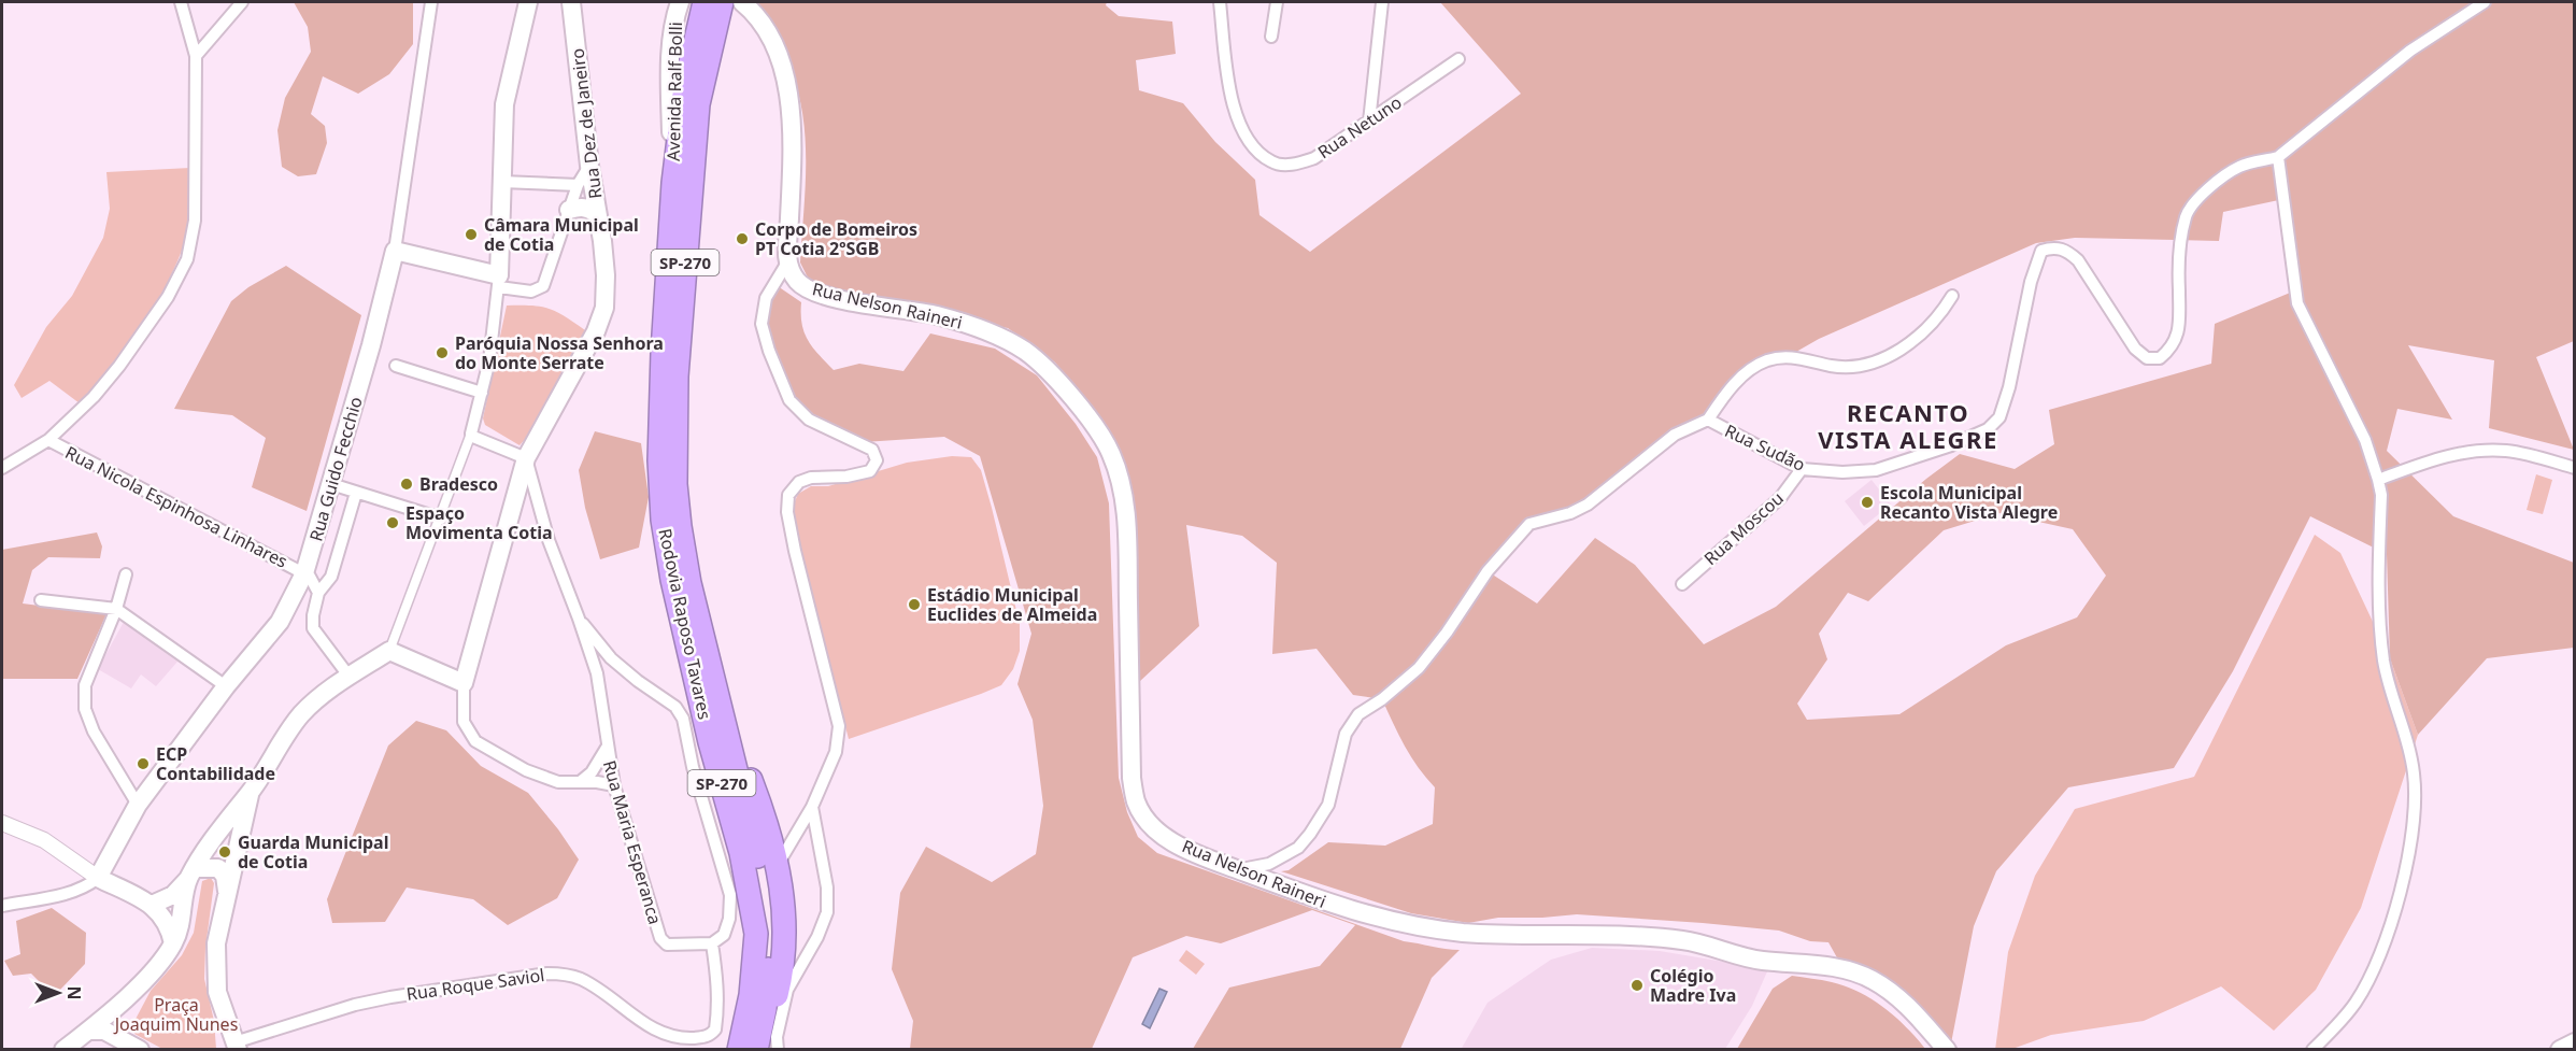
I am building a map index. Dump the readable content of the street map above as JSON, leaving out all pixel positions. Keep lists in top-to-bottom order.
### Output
{
  "streets": {
    "highway": ["SP-270", "Rodovia Raposo Tavares"],
    "main road": [
      "Avenida Ralf Bolli",
      "Rua Dez de Janeiro",
      "Rua Nelson Raineri",
      "Rua Guido Fecchio"
    ],
    "street": [
      "Rua Netuno",
      "Rua Sudão",
      "Rua Nicola Espinhosa Linhares",
      "Rua Moscou",
      "Rua Maria Esperanca",
      "Rua Roque Saviol"
    ]
  },
  "crossings": [
    ["Avenida Ralf Bolli", "Rodovia Raposo Tavares"],
    ["Rua Dez de Janeiro", "Rua Maria Esperanca"],
    ["Rua Nelson Raineri", "Rua Sudão"],
    ["Rua Sudão", "Rua Moscou"],
    ["Rua Guido Fecchio", "Rua Nicola Espinhosa Linhares"],
    ["Rua Maria Esperanca", "Rua Roque Saviol"]
  ],
  "districts": ["RECANTO VISTA ALEGRE"],
  "parks": ["Praça Joaquim Nunes"],
  "places": [
    "Câmara Municipal de Cotia",
    "Corpo de Bomeiros PT Cotia 2ºSGB",
    "Paróquia Nossa Senhora do Monte Serrate",
    "Bradesco",
    "Escola Municipal Recanto Vista Alegre",
    "Espaço Movimenta Cotia",
    "Estádio Municipal Euclides de Almeida",
    "ECP Contabilidade",
    "Guarda Municipal de Cotia",
    "Colégio Madre Iva"
  ],
  "north": "right"
}
